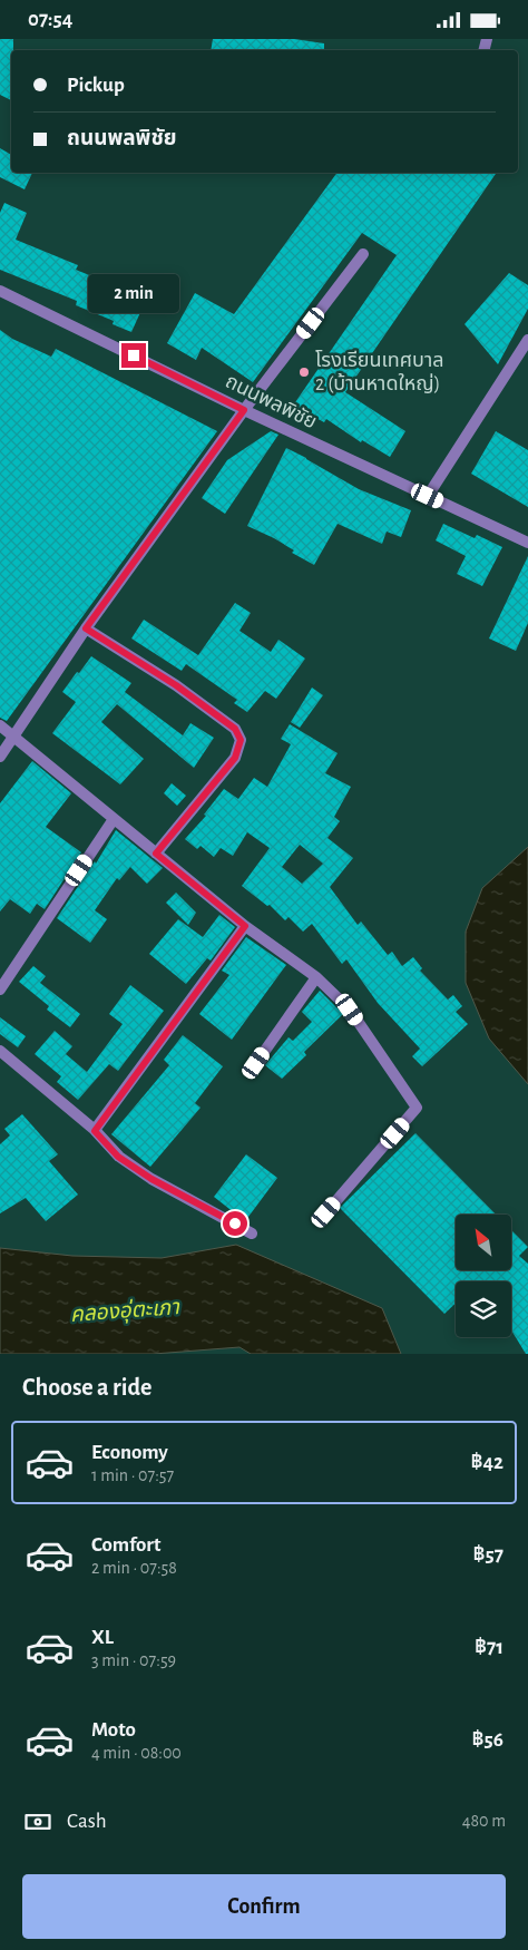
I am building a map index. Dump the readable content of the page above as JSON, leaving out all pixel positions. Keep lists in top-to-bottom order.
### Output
{
  "streets": {
    "street": ["ถนนพลพิชัย"]
  },
  "water": ["คลองอุ่ตะเภา"],
  "places": ["โรงเรียนเทศบาล 2 (บ้านหาดใหญ่)"],
  "north": "top left",
  "page": {
    "status": "07:54",
    "banner": ["Pickup", "ถนนพลพิชัย"],
    "bubble": "2 min",
    "heading": "Choose a ride",
    "list": [
      {
        "name": "Economy",
        "note": "1 min · 07:57",
        "value": "฿42"
      },
      {
        "name": "Comfort",
        "note": "2 min · 07:58",
        "value": "฿57"
      },
      {
        "name": "XL",
        "note": "3 min · 07:59",
        "value": "฿71"
      },
      {
        "name": "Moto",
        "note": "4 min · 08:00",
        "value": "฿56"
      }
    ],
    "pay": ["Cash", "480 m"],
    "buttons": "Confirm"
  }
}
